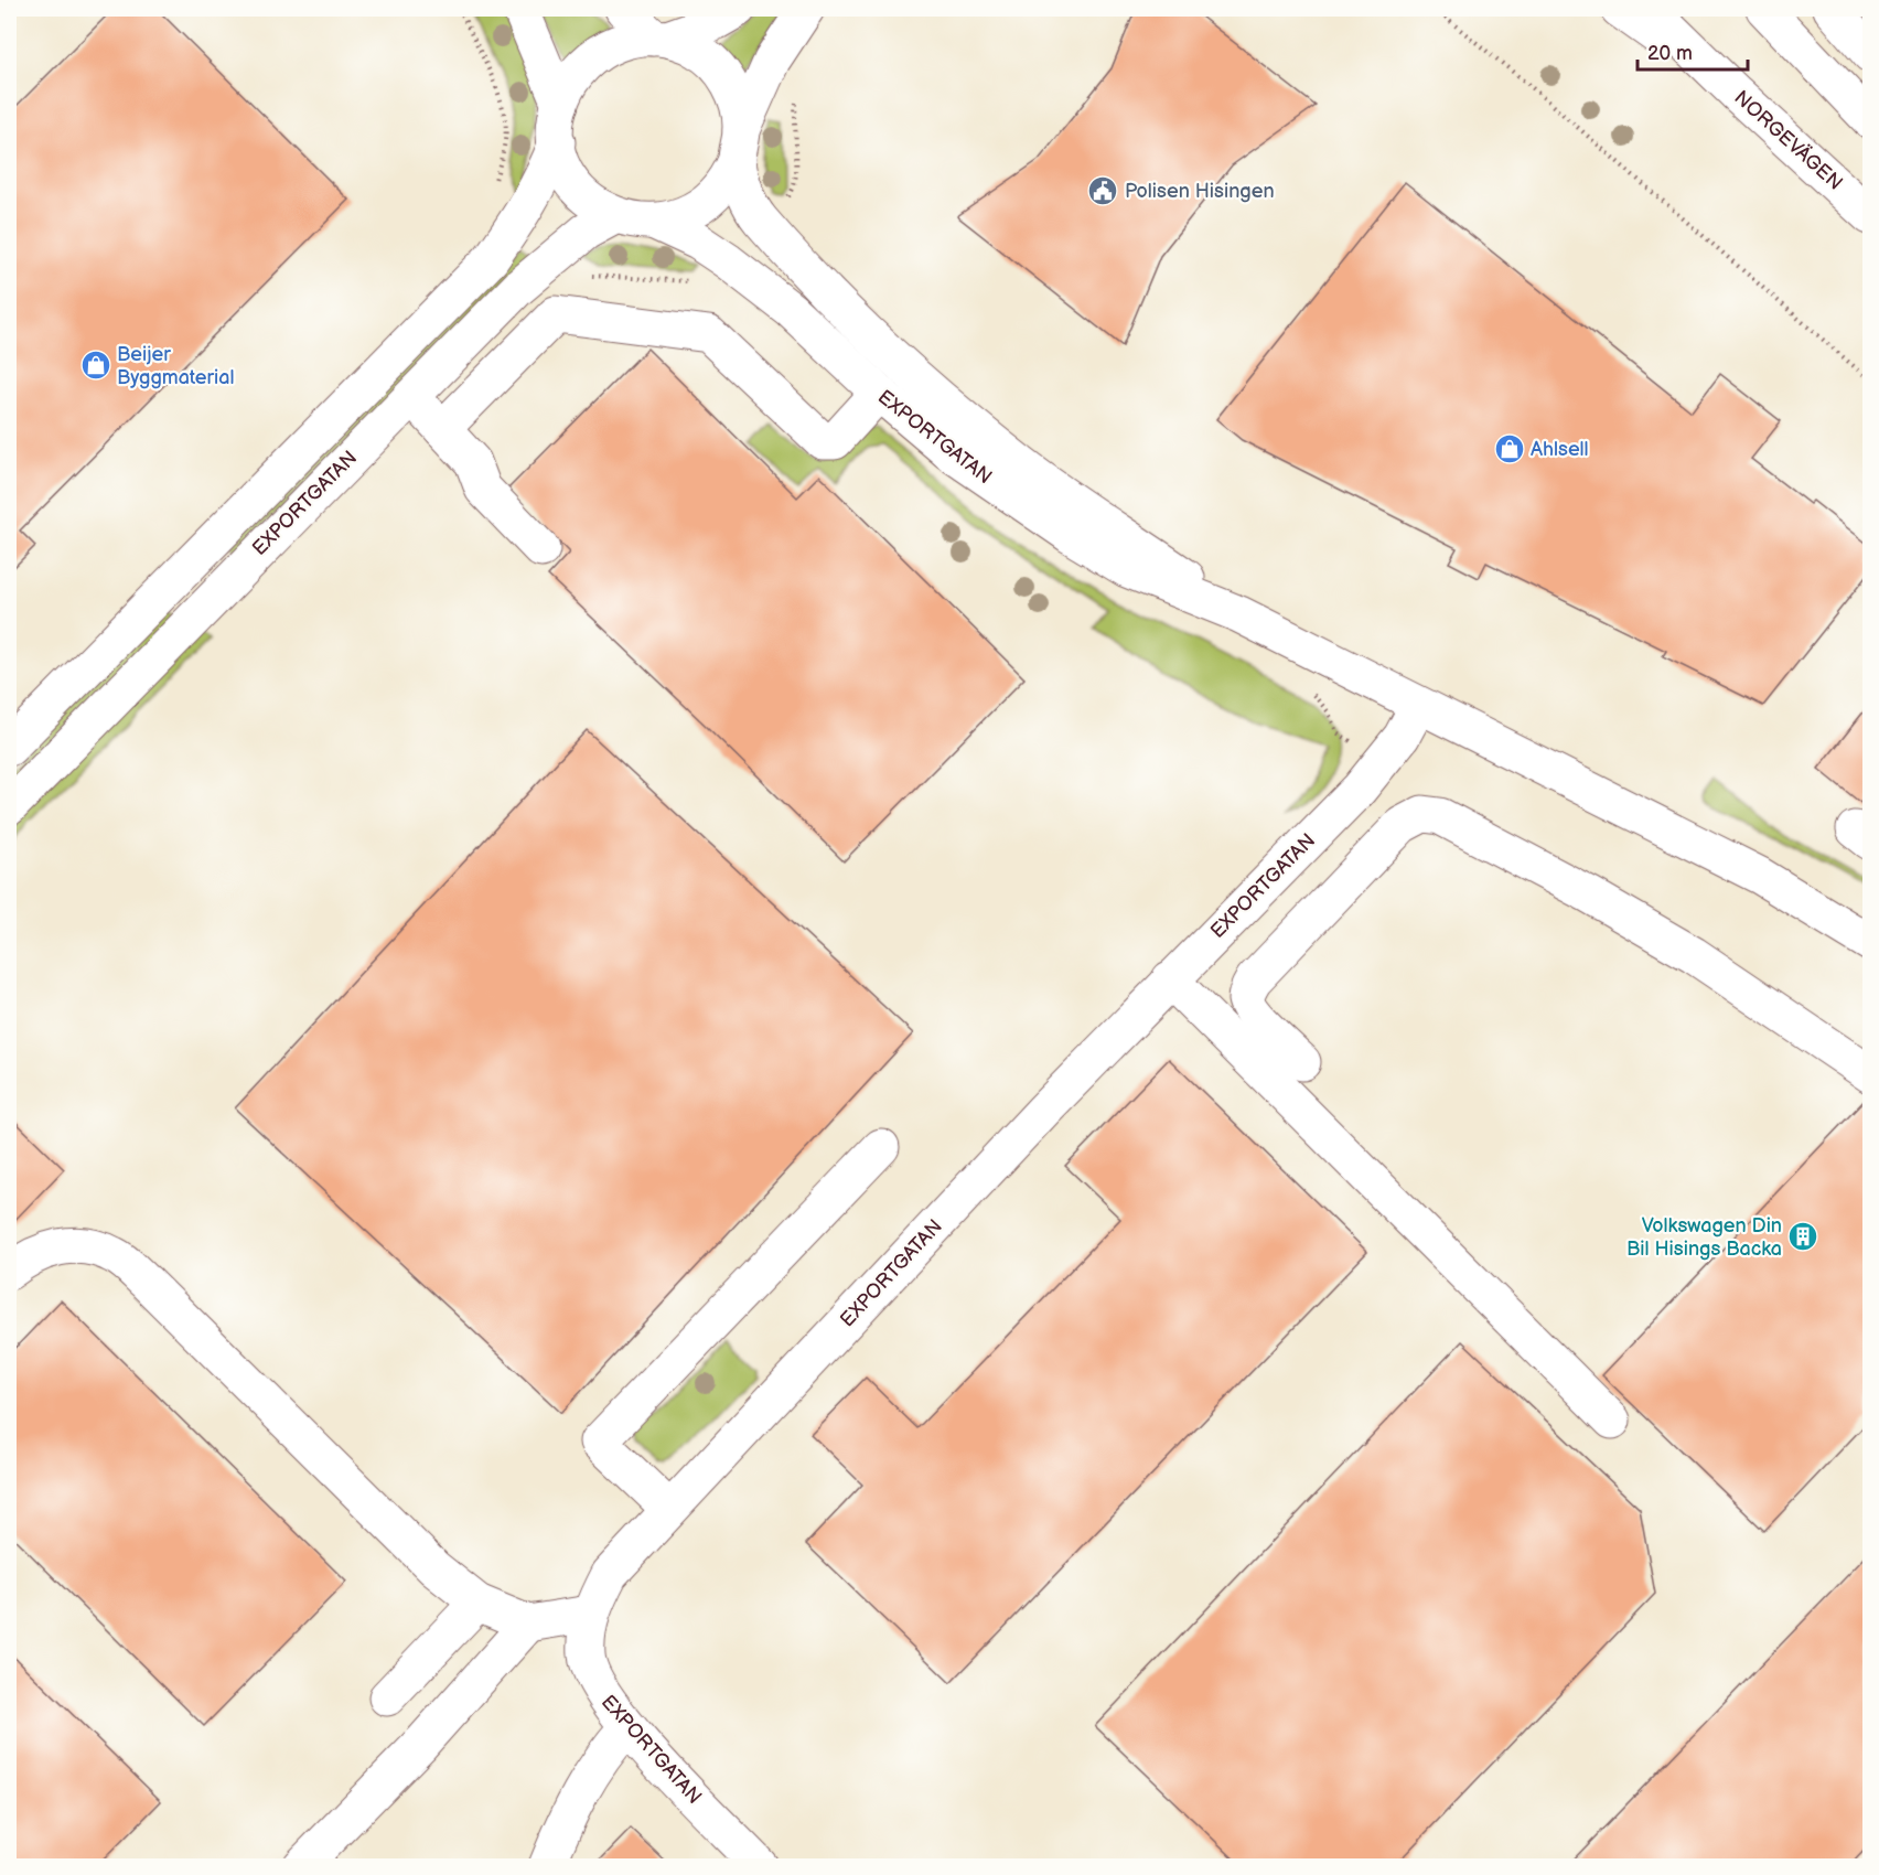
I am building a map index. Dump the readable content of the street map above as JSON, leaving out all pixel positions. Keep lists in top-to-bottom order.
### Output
{
  "streets": {
    "main road": ["NORGEVÄGEN", "EXPORTGATAN"]
  },
  "places": {
    "public building": ["Polisen Hisingen"],
    "shop": ["Beijer Byggmaterial", "Ahlsell"],
    "building": ["Volkswagen Din Bil Hisings Backa"]
  },
  "scale_bar": "20 m"
}
